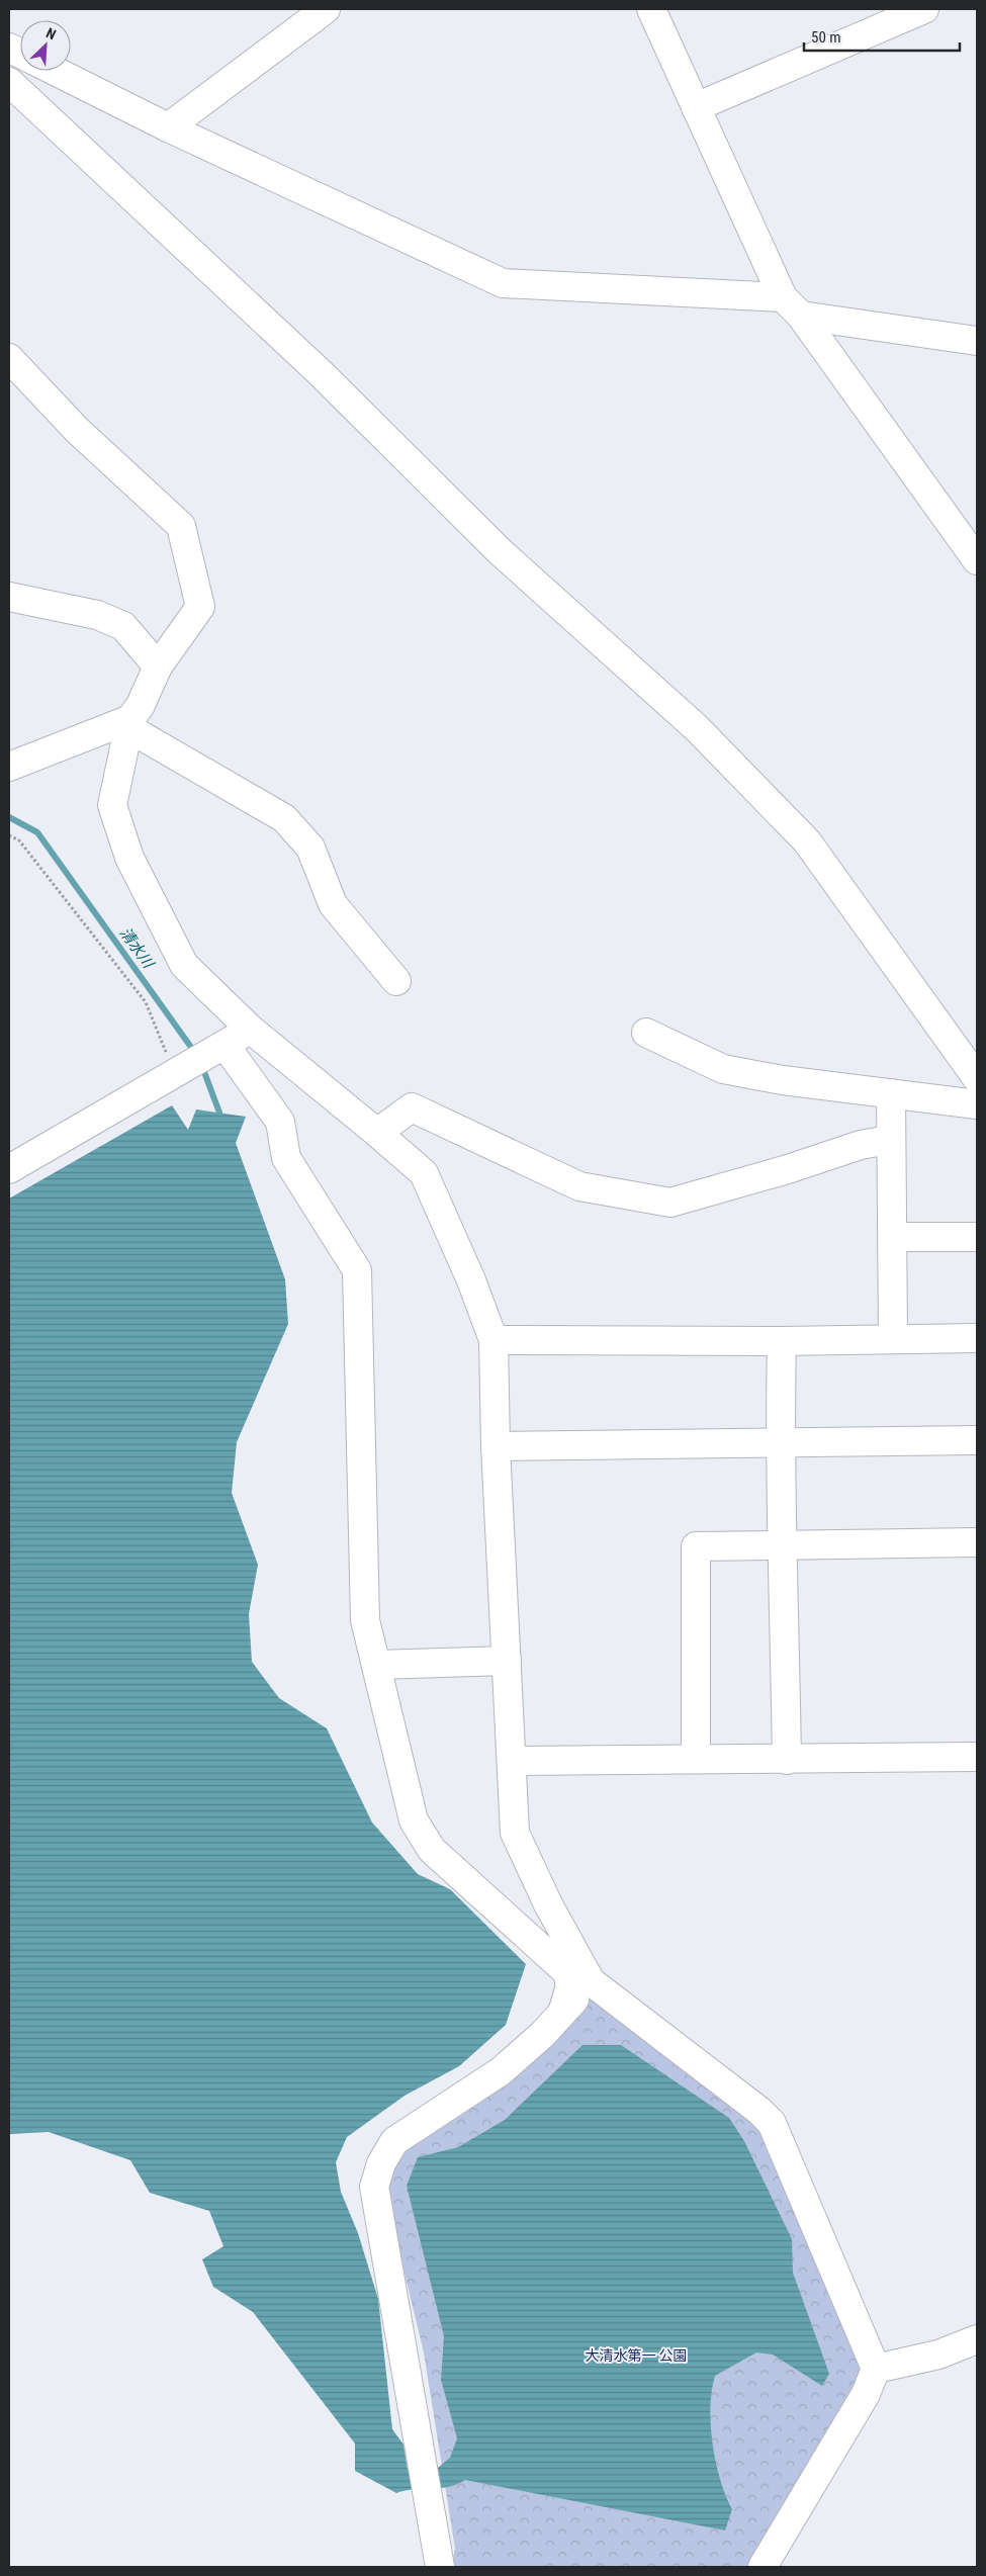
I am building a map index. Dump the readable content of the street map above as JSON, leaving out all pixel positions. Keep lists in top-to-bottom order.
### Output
{
  "water": ["清水川"],
  "parks": ["大清水第一 公園"],
  "scale_bar": "50 m",
  "north": "top right"
}
